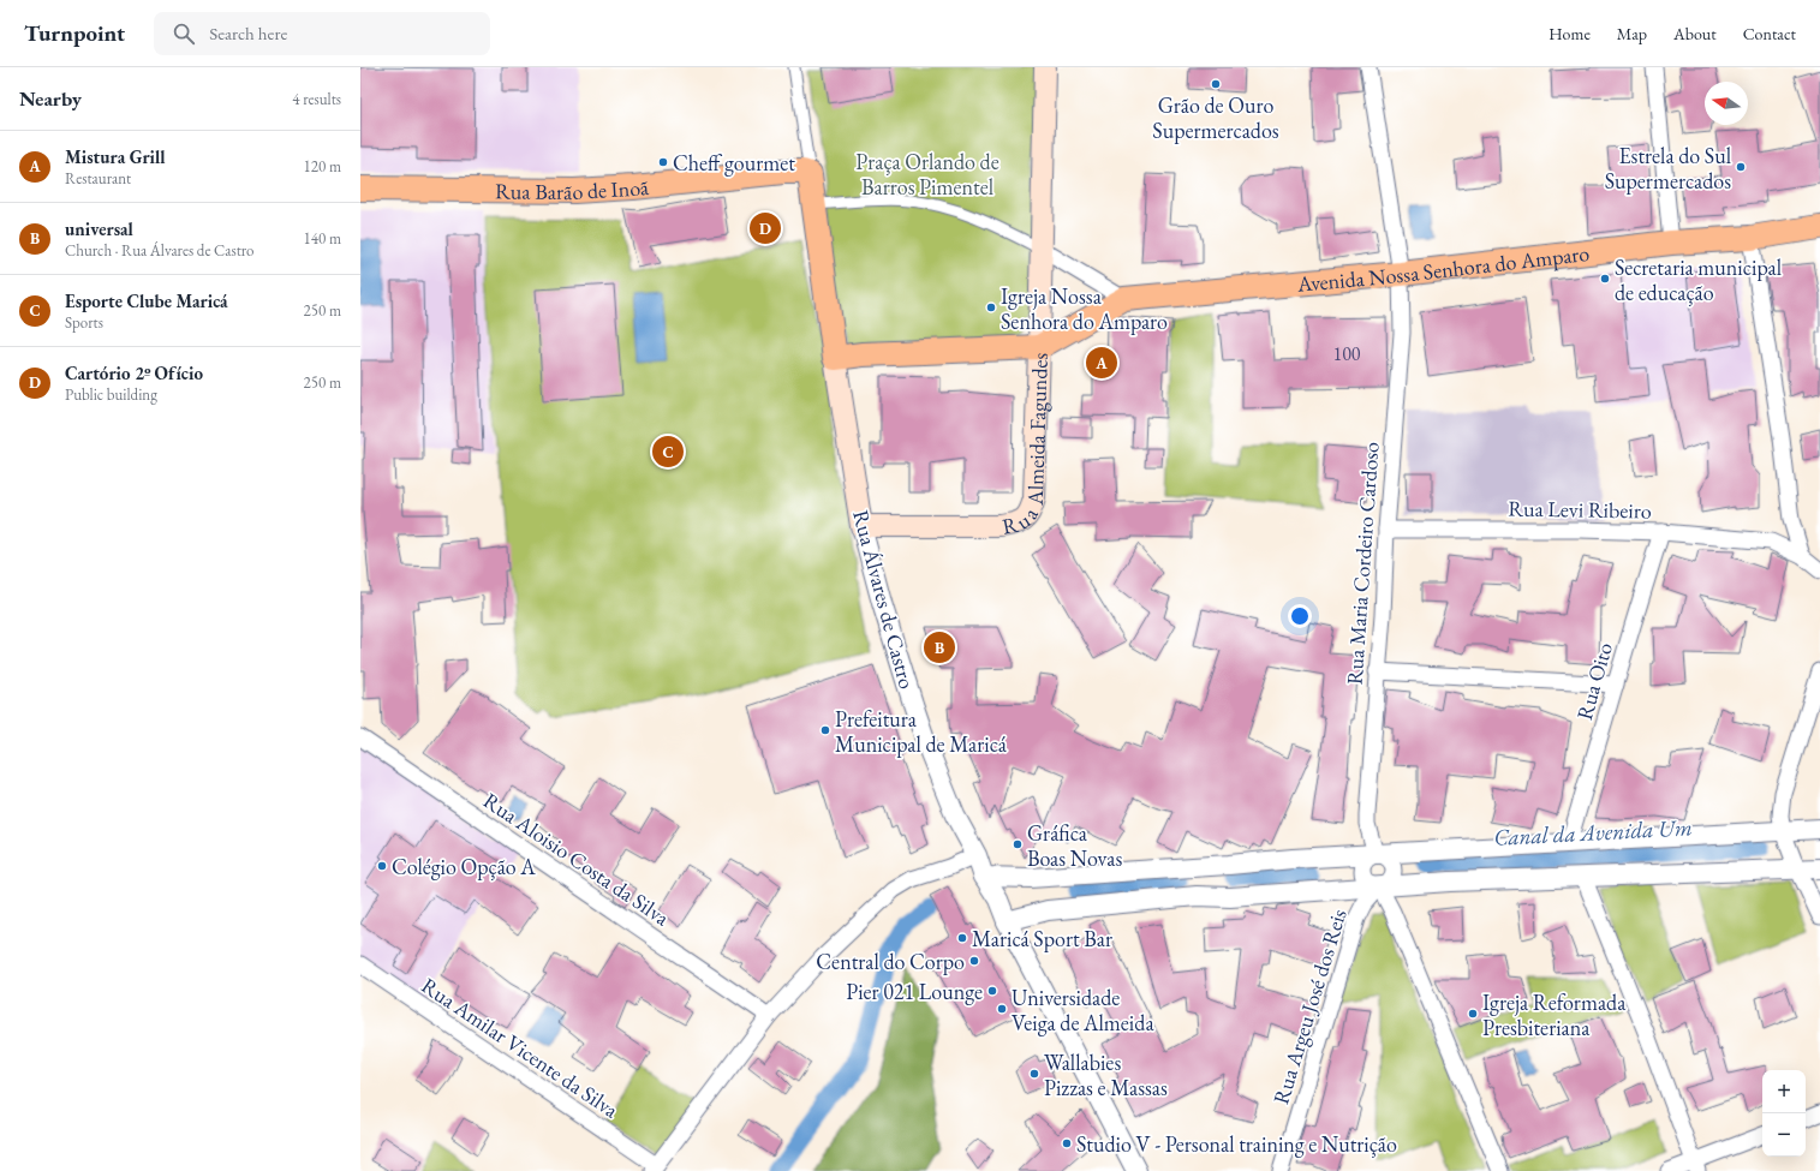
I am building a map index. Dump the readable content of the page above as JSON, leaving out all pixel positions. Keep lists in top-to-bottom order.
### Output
{
  "streets": {
    "main road": [
      "Rua Barão de Inoã",
      "Avenida Nossa Senhora do Amparo",
      "Rua Almeida Fagundes",
      "Rua Álvares de Castro"
    ],
    "street": [
      "Rua Levi Ribeiro",
      "Rua Maria Cordeiro Cardoso",
      "Rua Oito",
      "Rua Aloisio Costa da Silva",
      "Rua Argeu José dos Reis",
      "Rua Amilar Vicente da Silva"
    ]
  },
  "crossings": [
    ["Rua Barão de Inoã", "Rua Álvares de Castro"],
    ["Avenida Nossa Senhora do Amparo", "Rua Almeida Fagundes"],
    ["Avenida Nossa Senhora do Amparo", "Rua Maria Cordeiro Cardoso"],
    ["Rua Almeida Fagundes", "Rua Álvares de Castro"],
    ["Rua Levi Ribeiro", "Rua Maria Cordeiro Cardoso"],
    ["Rua Levi Ribeiro", "Rua Oito"],
    ["Rua Maria Cordeiro Cardoso", "Rua Argeu José dos Reis"]
  ],
  "water": ["Canal da Avenida Um"],
  "parks": ["Praça Orlando de Barros Pimentel"],
  "places": [
    "Grão de Ouro Supermercados",
    "Cheff gourmet",
    "Estrela do Sul Supermercados",
    "Secretaria municipal de educação",
    "Igreja Nossa Senhora do Amparo",
    "Prefeitura Municipal de Maricá",
    "Gráfica Boas Novas",
    "Colégio Opção A",
    "Maricá Sport Bar",
    "Central do Corpo",
    "Pier 021 Lounge",
    "Universidade Veiga de Almeida",
    "Igreja Reformada Presbiteriana",
    "Wallabies Pizzas e Massas",
    "Studio V - Personal training e Nutrição"
  ],
  "house_numbers": ["100"],
  "north": "left",
  "page": {
    "header": "Turnpoint",
    "search": "Search here",
    "nav": [
      "Home",
      "Map",
      "About",
      "Contact"
    ],
    "heading": ["Nearby", "4 results"],
    "list": [
      {
        "mark": "A",
        "name": "Mistura Grill",
        "note": "Restaurant",
        "value": "120 m"
      },
      {
        "mark": "B",
        "name": "universal",
        "note": "Church · Rua Álvares de Castro",
        "value": "140 m"
      },
      {
        "mark": "C",
        "name": "Esporte Clube Maricá",
        "note": "Sports",
        "value": "250 m"
      },
      {
        "mark": "D",
        "name": "Cartório 2º Ofício",
        "note": "Public building",
        "value": "250 m"
      }
    ],
    "pins": [
      "D",
      "A",
      "C",
      "B"
    ],
    "map_buttons": ["+", "−"]
  }
}
